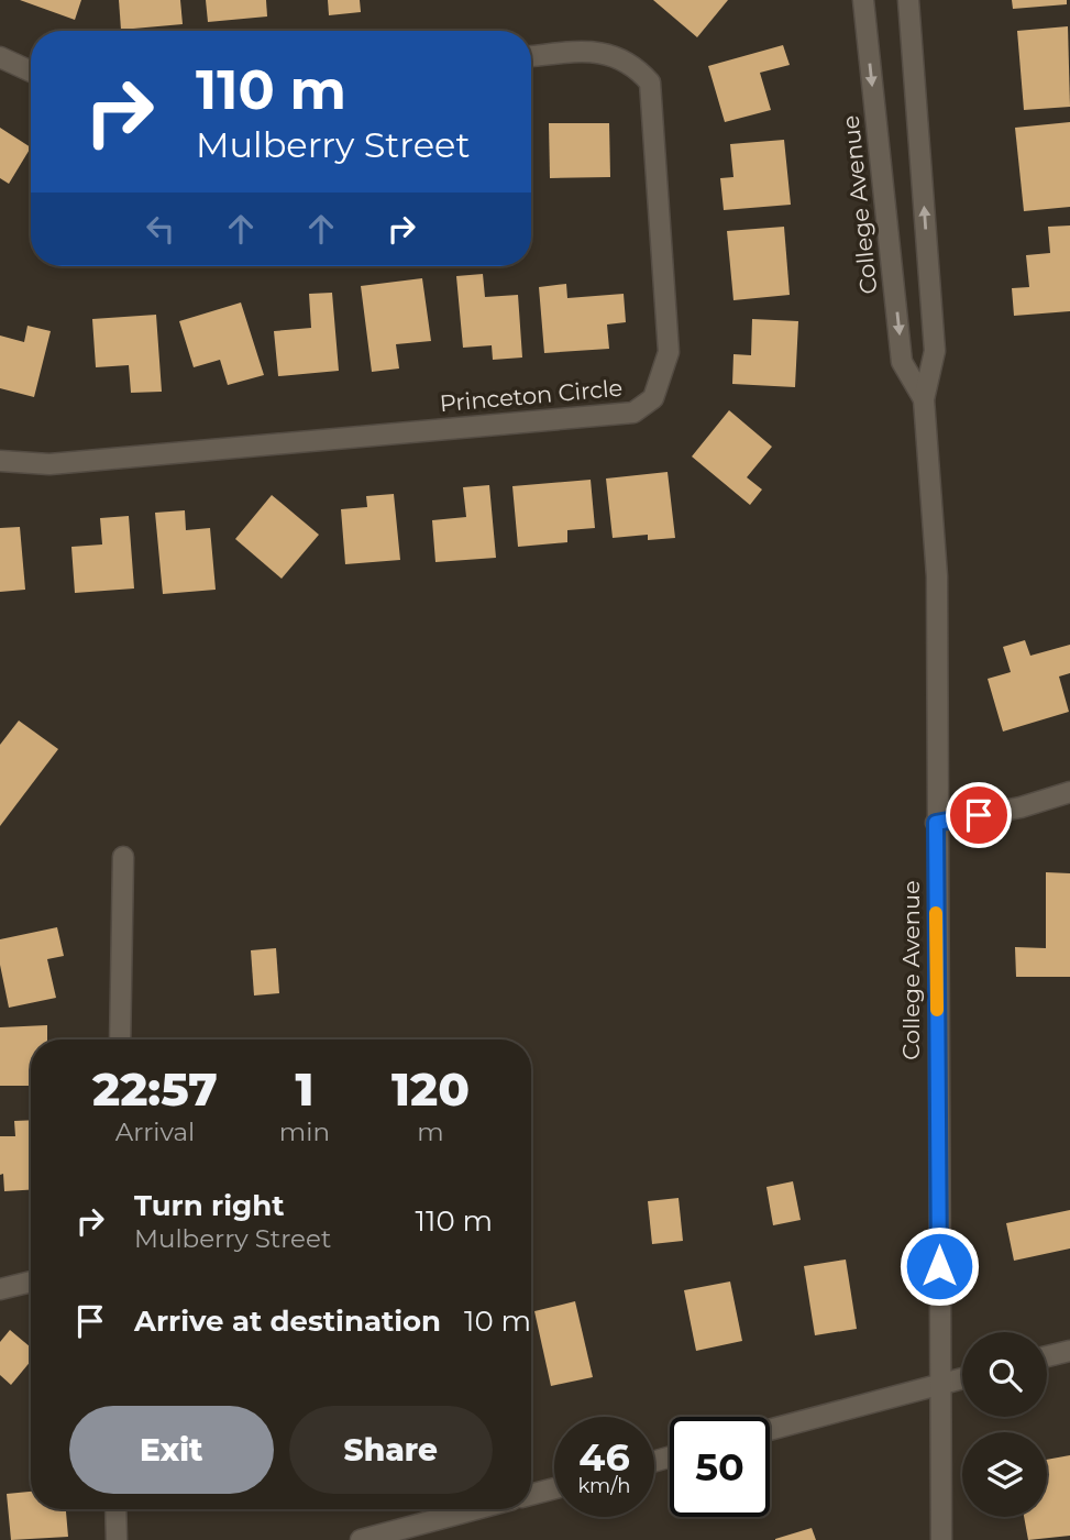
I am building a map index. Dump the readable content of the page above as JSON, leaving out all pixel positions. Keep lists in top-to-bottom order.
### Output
{
  "streets": {
    "street": ["College Avenue", "Princeton Circle"]
  },
  "page": {
    "turn": ["110 m", "Mulberry Street"],
    "eta": [
      "22:57",
      "Arrival",
      "1",
      "min",
      "120",
      "m"
    ],
    "list": [
      {
        "name": "Turn right",
        "note": "Mulberry Street",
        "value": "110 m"
      },
      {
        "name": "Arrive at destination",
        "value": "10 m"
      }
    ],
    "buttons": ["Exit", "Share"],
    "speed": "46 km/h",
    "limit": "50"
  }
}
